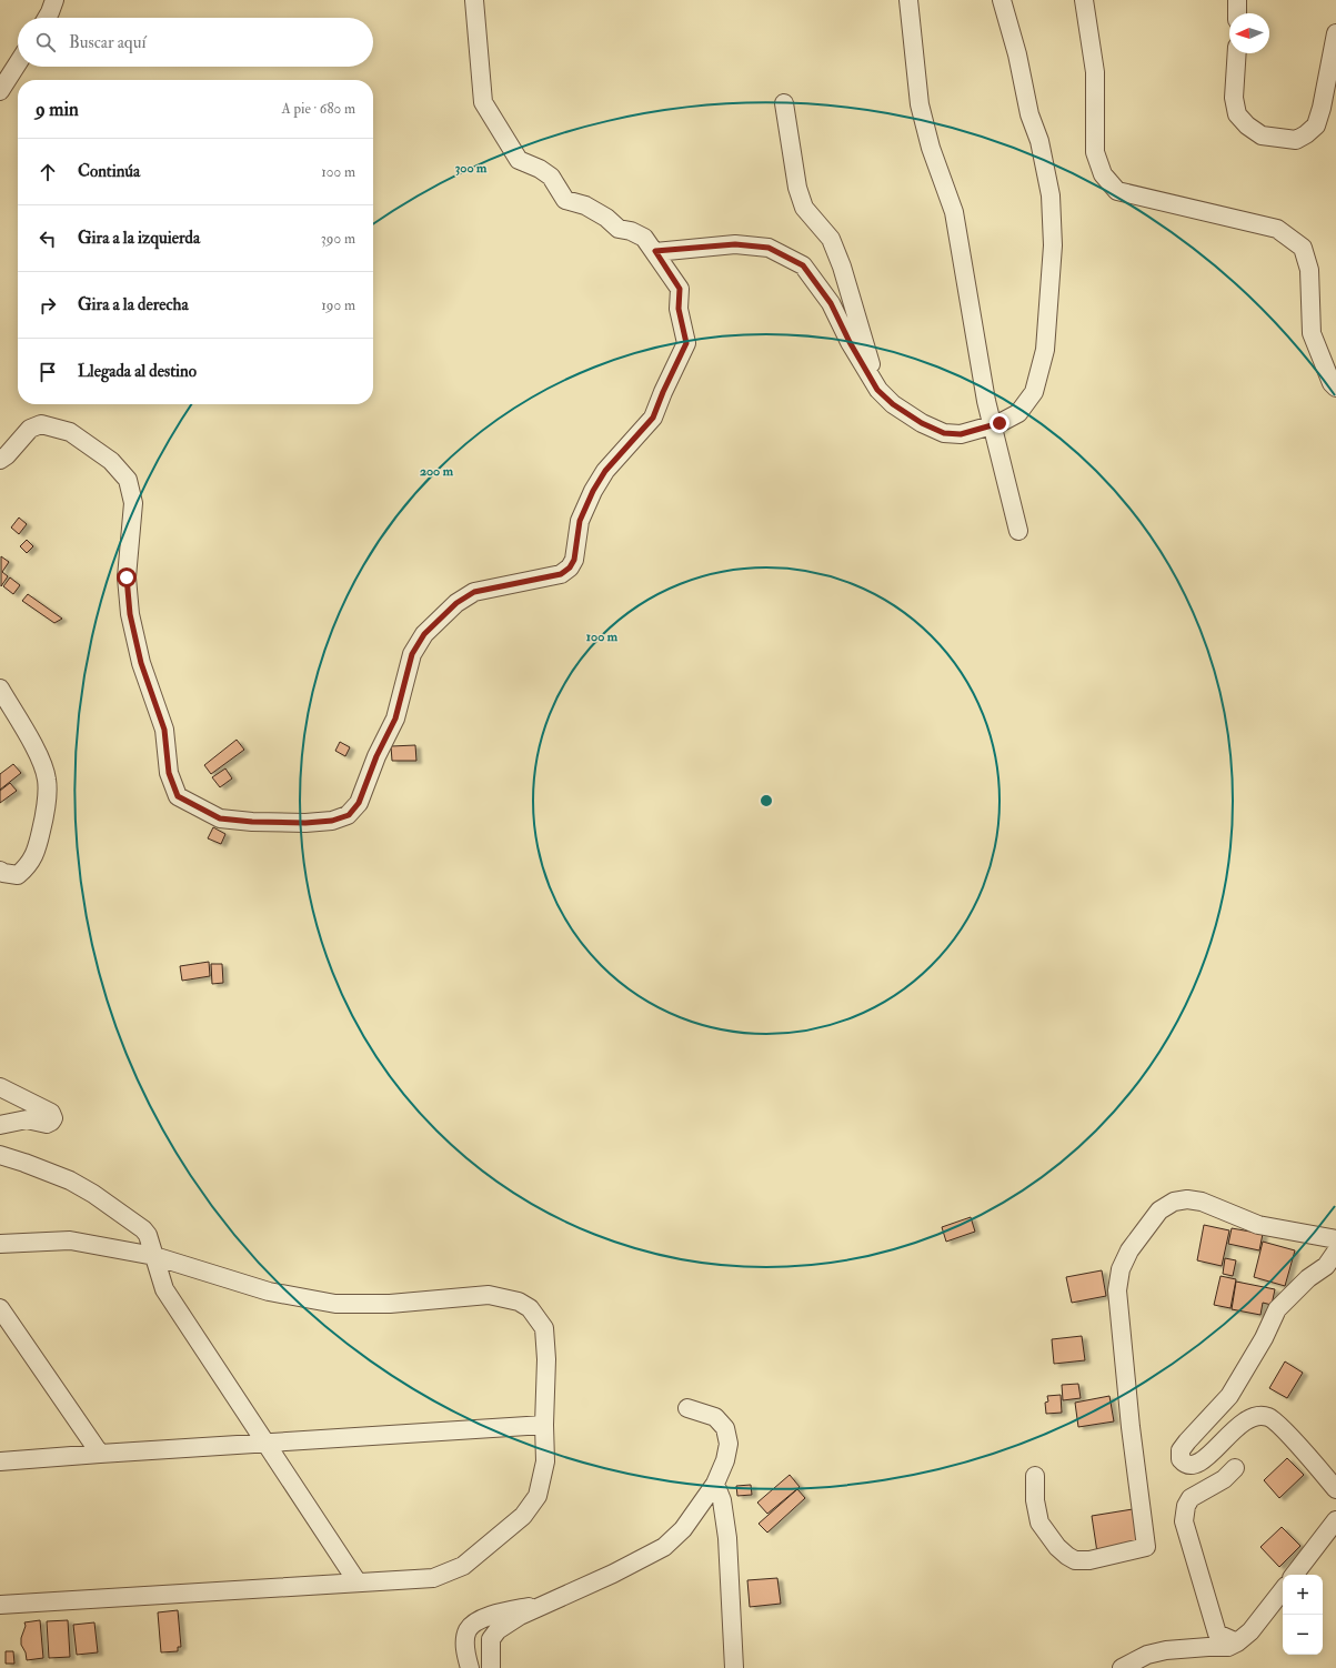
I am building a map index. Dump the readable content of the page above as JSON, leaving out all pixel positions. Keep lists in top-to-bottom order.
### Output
{
  "north": "left",
  "page": {
    "search": "Buscar aquí",
    "heading": ["9 min", "A pie · 680 m"],
    "list": [
      ["Continúa", "100 m"],
      ["Gira a la izquierda", "390 m"],
      ["Gira a la derecha", "190 m"],
      "Llegada al destino"
    ],
    "map_buttons": ["+", "−"]
  },
  "rings": ["300 m", "200 m", "100 m"]
}
